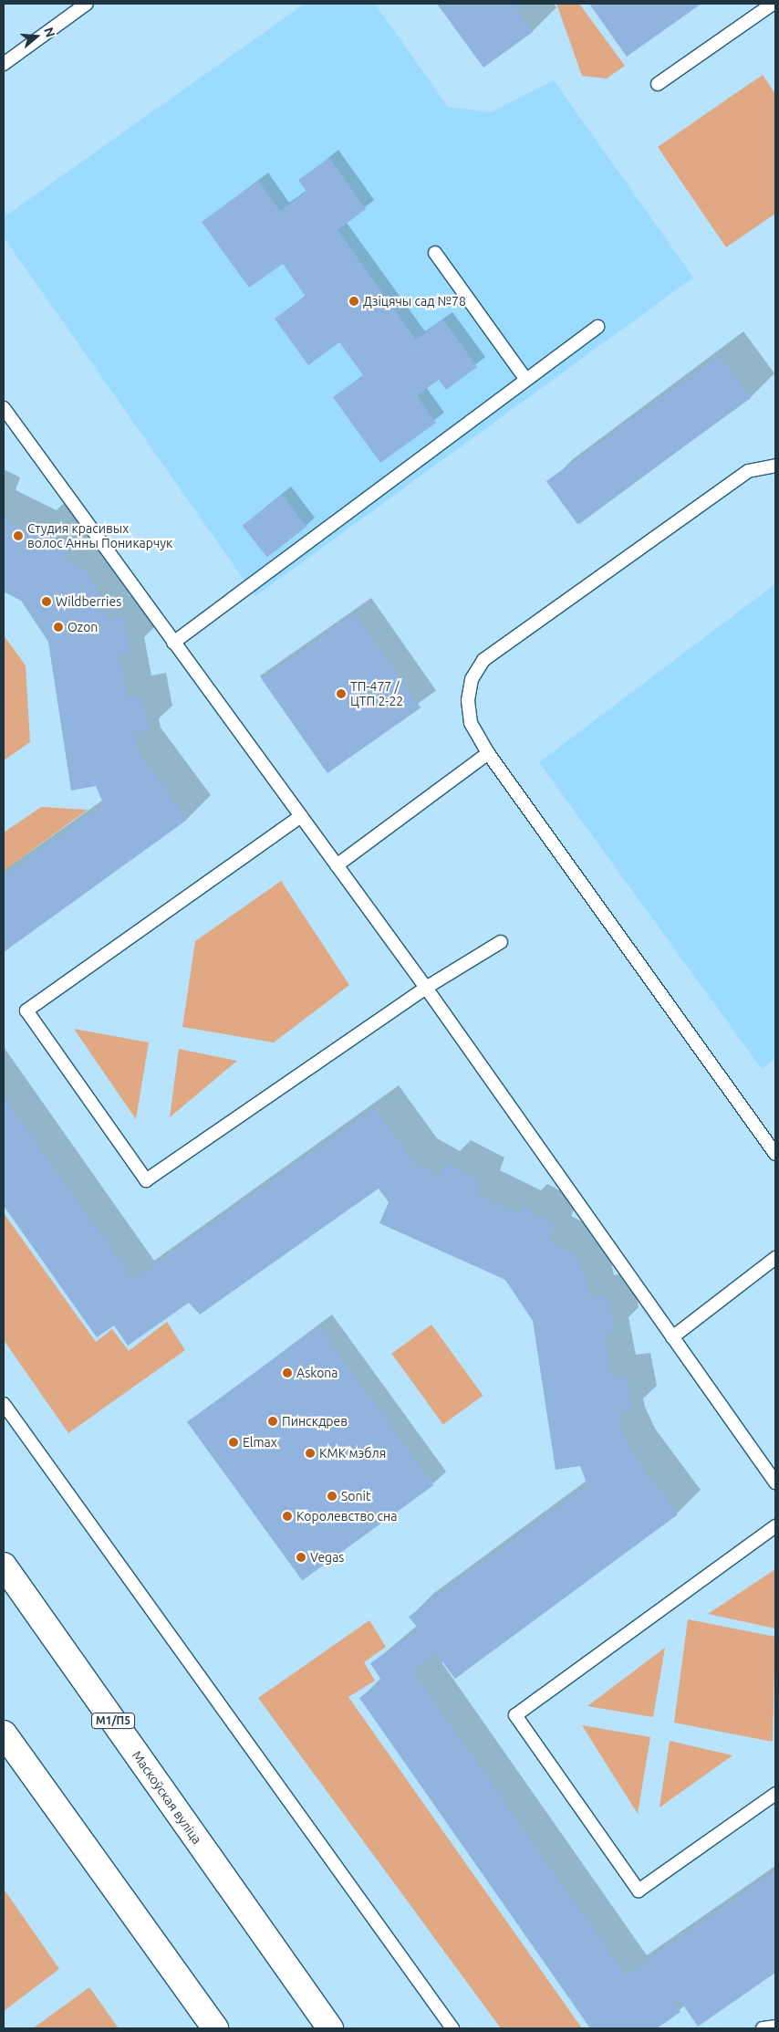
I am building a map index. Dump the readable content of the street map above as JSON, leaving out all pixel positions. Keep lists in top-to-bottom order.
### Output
{
  "streets": {
    "highway": ["М1/П5", "Маскоўская вуліца"]
  },
  "places": [
    "Дзіцячы сад №78",
    "Студия красивых волос Анны Поникарчук",
    "Wildberries",
    "Ozon",
    "ТП-477 / ЦТП 2-22",
    "Askona",
    "Пинскдрев",
    "Elmax",
    "КМК мэбля",
    "Sonit",
    "Королевство сна",
    "Vegas"
  ],
  "north": "right"
}
